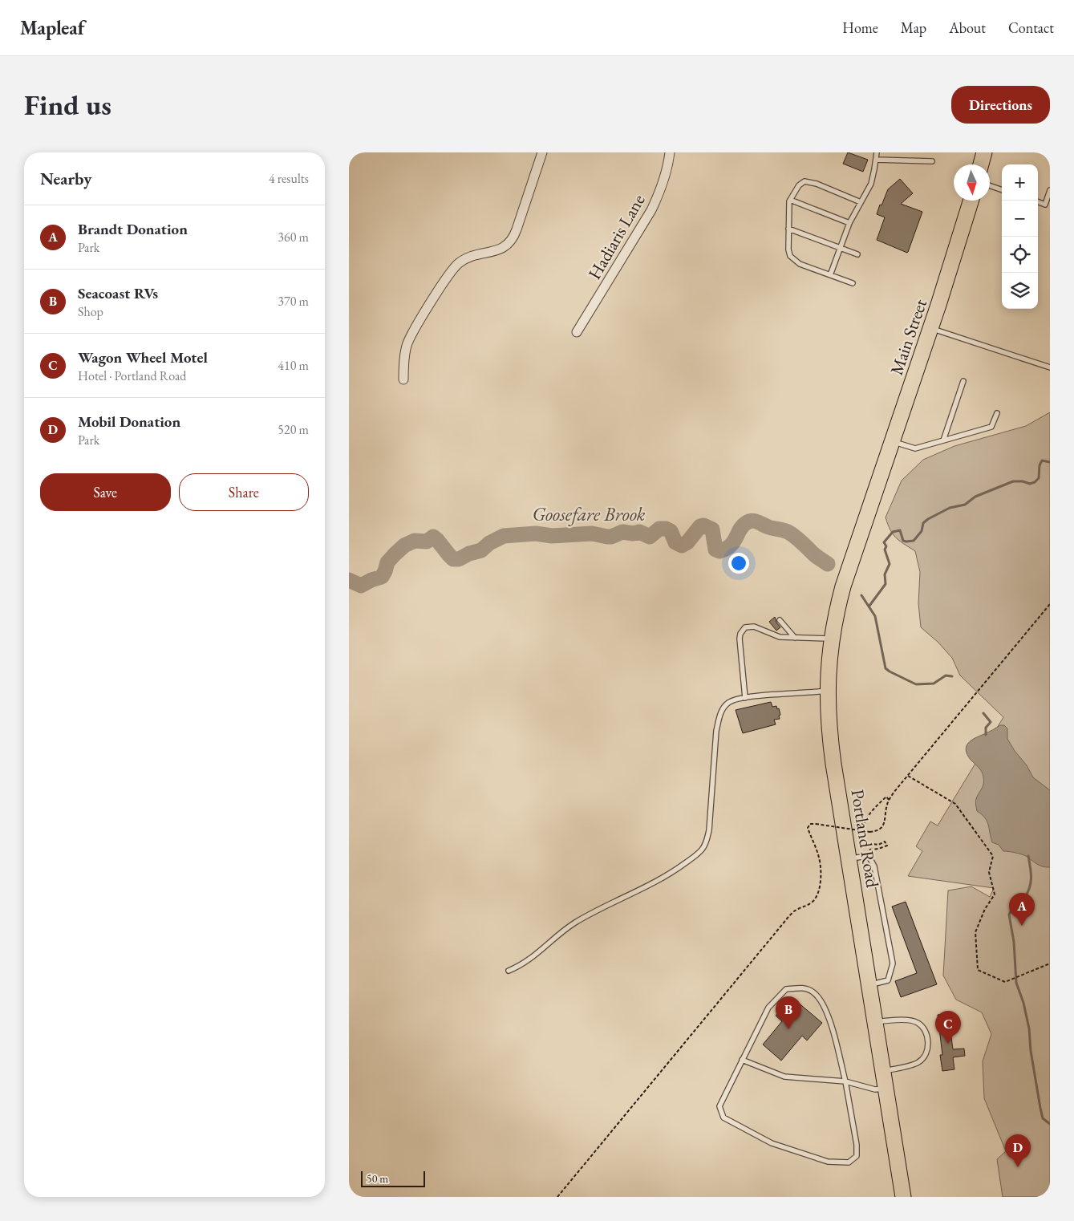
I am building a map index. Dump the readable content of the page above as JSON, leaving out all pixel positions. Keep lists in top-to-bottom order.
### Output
{
  "streets": {
    "main road": ["Main Street", "Portland Road"],
    "street": ["Hadiaris Lane"]
  },
  "crossings": [
    ["Main Street", "Portland Road"]
  ],
  "water": ["Goosefare Brook"],
  "scale_bar": "50 m",
  "north": "bottom",
  "page": {
    "header": "Mapleaf",
    "nav": [
      "Home",
      "Map",
      "About",
      "Contact"
    ],
    "buttons": [
      "Directions",
      ["Save", "Share"]
    ],
    "title": "Find us",
    "heading": ["Nearby", "4 results"],
    "map_buttons": ["+", "−"],
    "list": [
      {
        "mark": "A",
        "name": "Brandt Donation",
        "note": "Park",
        "value": "360 m"
      },
      {
        "mark": "B",
        "name": "Seacoast RVs",
        "note": "Shop",
        "value": "370 m"
      },
      {
        "mark": "C",
        "name": "Wagon Wheel Motel",
        "note": "Hotel · Portland Road",
        "value": "410 m"
      },
      {
        "mark": "D",
        "name": "Mobil Donation",
        "note": "Park",
        "value": "520 m"
      }
    ],
    "pins": [
      "A",
      "B",
      "C",
      "D"
    ],
    "scale": "50 m"
  }
}
